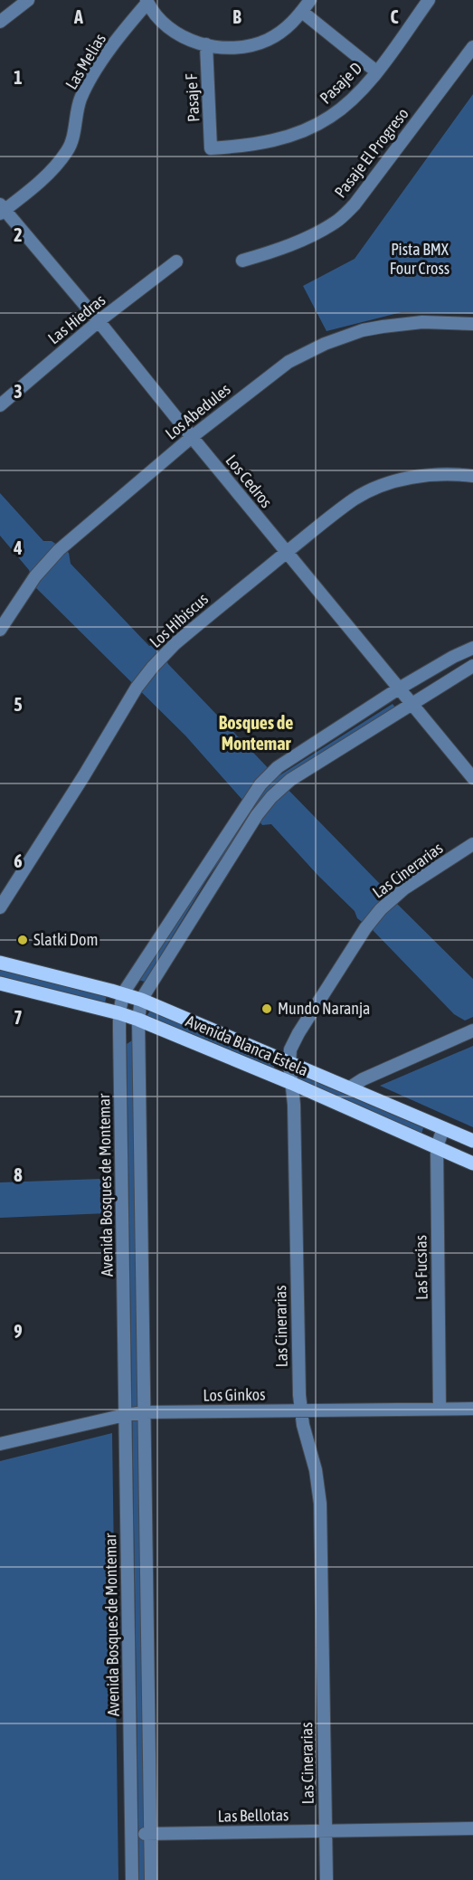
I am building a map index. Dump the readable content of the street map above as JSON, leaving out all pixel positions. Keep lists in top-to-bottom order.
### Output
{
  "streets": {
    "main road": ["Avenida Blanca Estela"],
    "street": [
      "Las Melias",
      "Pasaje D",
      "Pasaje F",
      "Pasaje El Progreso",
      "Las Hiedras",
      "Los Abedules",
      "Los Cedros",
      "Los Hibiscus",
      "Las Cinerarias",
      "Avenida Bosques de Montemar",
      "Las Fucsias",
      "Los Ginkos",
      "Las Bellotas"
    ]
  },
  "crossings": [
    ["Las Melias", "Los Cedros"],
    ["Pasaje D", "Pasaje F"],
    ["Las Hiedras", "Los Cedros"],
    ["Los Abedules", "Los Cedros"],
    ["Los Cedros", "Los Hibiscus"],
    ["Los Cedros", "Avenida Bosques de Montemar"],
    ["Las Cinerarias", "Avenida Blanca Estela"],
    ["Las Cinerarias", "Los Ginkos"],
    ["Las Cinerarias", "Las Bellotas"],
    ["Avenida Blanca Estela", "Avenida Bosques de Montemar"],
    ["Avenida Blanca Estela", "Las Fucsias"],
    ["Avenida Bosques de Montemar", "Los Ginkos"],
    ["Avenida Bosques de Montemar", "Las Bellotas"],
    ["Las Fucsias", "Los Ginkos"]
  ],
  "districts": ["Bosques de Montemar"],
  "parks": ["Pista BMX Four Cross"],
  "places": ["Slatki Dom", "Mundo Naranja"],
  "grid": {
    "columns": ["A", "B", "C"],
    "rows": [
      "1",
      "2",
      "3",
      "4",
      "5",
      "6",
      "7",
      "8",
      "9"
    ]
  }
}
